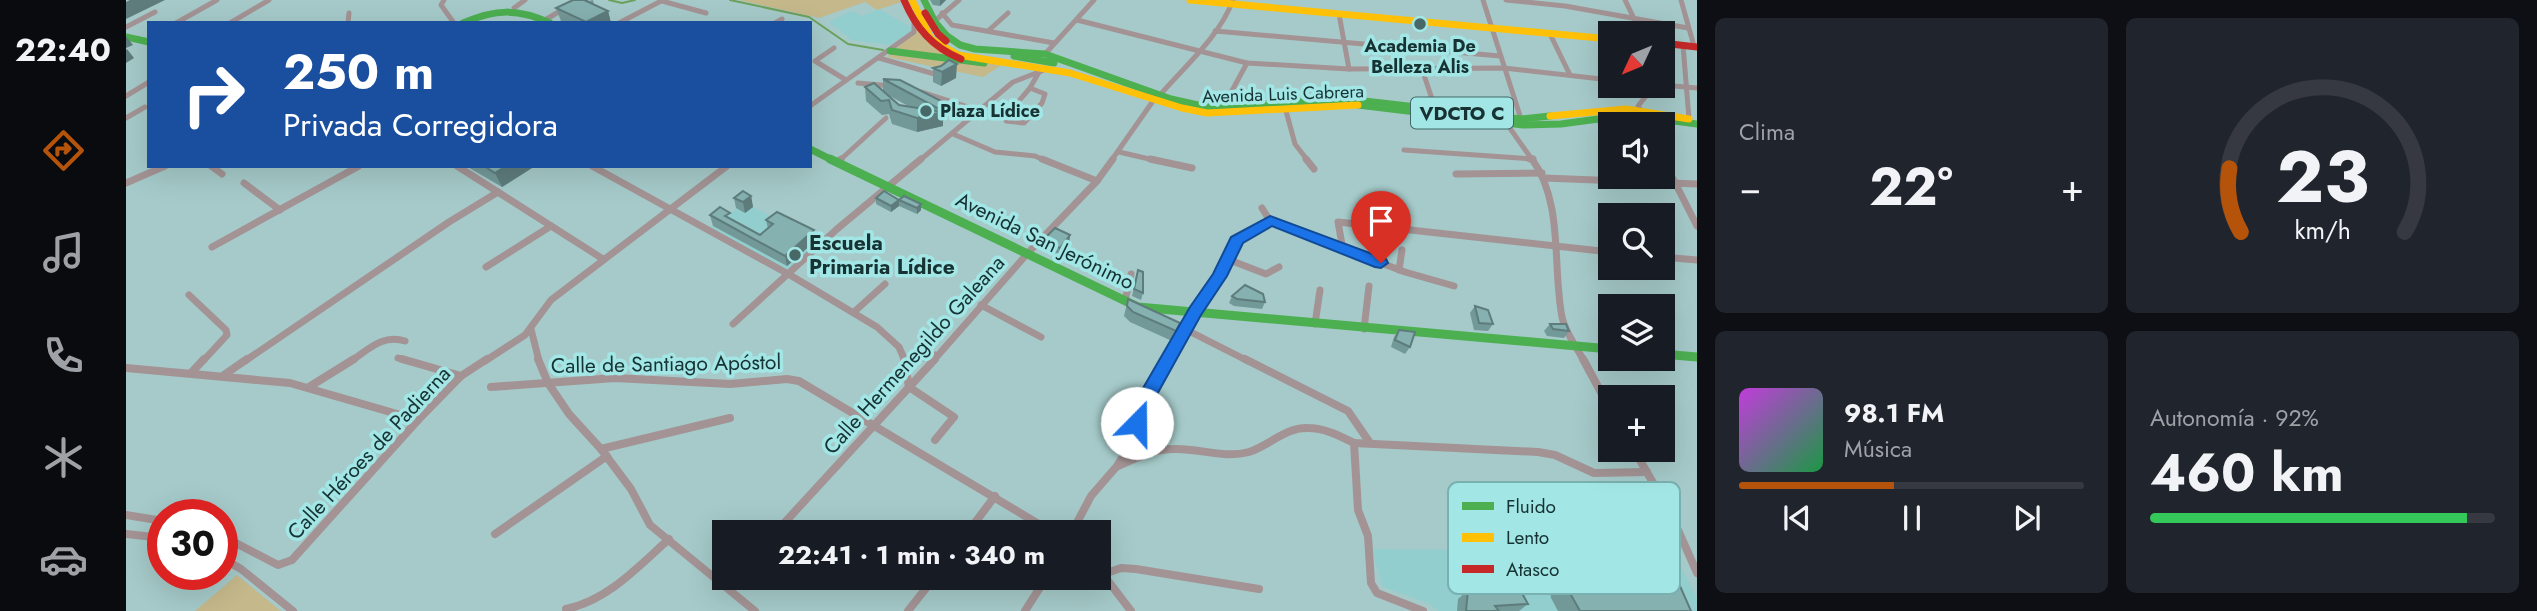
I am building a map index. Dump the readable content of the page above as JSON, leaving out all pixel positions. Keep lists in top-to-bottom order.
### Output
{
  "streets": {
    "main road": ["Avenida Luis Cabrera", "VDCTO C", "Avenida San Jerónimo"],
    "street": ["Calle Hermenegildo Galeana", "Calle de Santiago Apóstol", "Calle Héroes de Padierna"]
  },
  "crossings": [
    ["Avenida Luis Cabrera", "VDCTO C"],
    ["Avenida Luis Cabrera", "Calle Hermenegildo Galeana"],
    ["Avenida San Jerónimo", "Calle Hermenegildo Galeana"],
    ["Calle Hermenegildo Galeana", "Calle de Santiago Apóstol"]
  ],
  "places": ["Academia De Belleza Alis", "Plaza Lídice", "Escuela Primaria Lídice"],
  "legend": ["Fluido", "Lento", "Atasco"],
  "north": "bottom left",
  "page": {
    "tabs": "22:40",
    "tile": [
      "Clima",
      ["Autonomía · 92%", "460 km"]
    ],
    "map_buttons": "+",
    "turn": ["250 m", "Privada Corregidora"],
    "heat": ["−", "22°", "+"],
    "song": ["98.1 FM", "Música"],
    "limit": "30",
    "trip": "22:41 · 1 min · 340 m",
    "gauge": ["23", "km/h"]
  }
}
